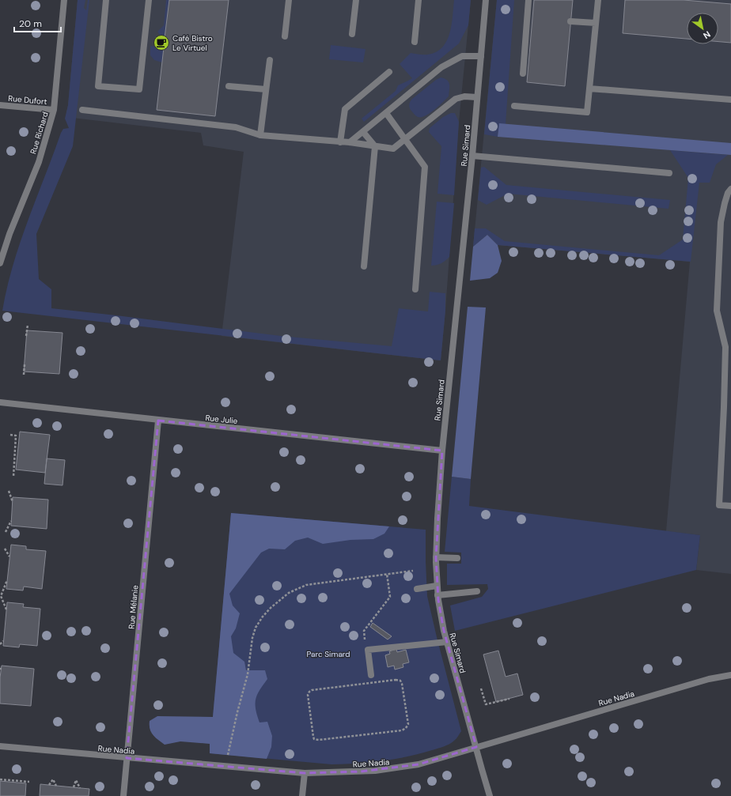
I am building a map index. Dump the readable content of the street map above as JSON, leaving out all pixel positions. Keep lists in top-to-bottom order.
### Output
{
  "streets": {
    "street": [
      "Rue Dufort",
      "Rue Richard",
      "Rue Simard",
      "Rue Julie",
      "Rue Mélanie",
      "Rue Nadia"
    ]
  },
  "crossings": [
    ["Rue Dufort", "Rue Richard"],
    ["Rue Simard", "Rue Julie"],
    ["Rue Simard", "Rue Nadia"],
    ["Rue Julie", "Rue Mélanie"],
    ["Rue Mélanie", "Rue Nadia"]
  ],
  "parks": ["Parc Simard"],
  "places": {
    "cafe": ["Café Bistro Le Virtuel"]
  },
  "scale_bar": "20 m",
  "north": "bottom right"
}
